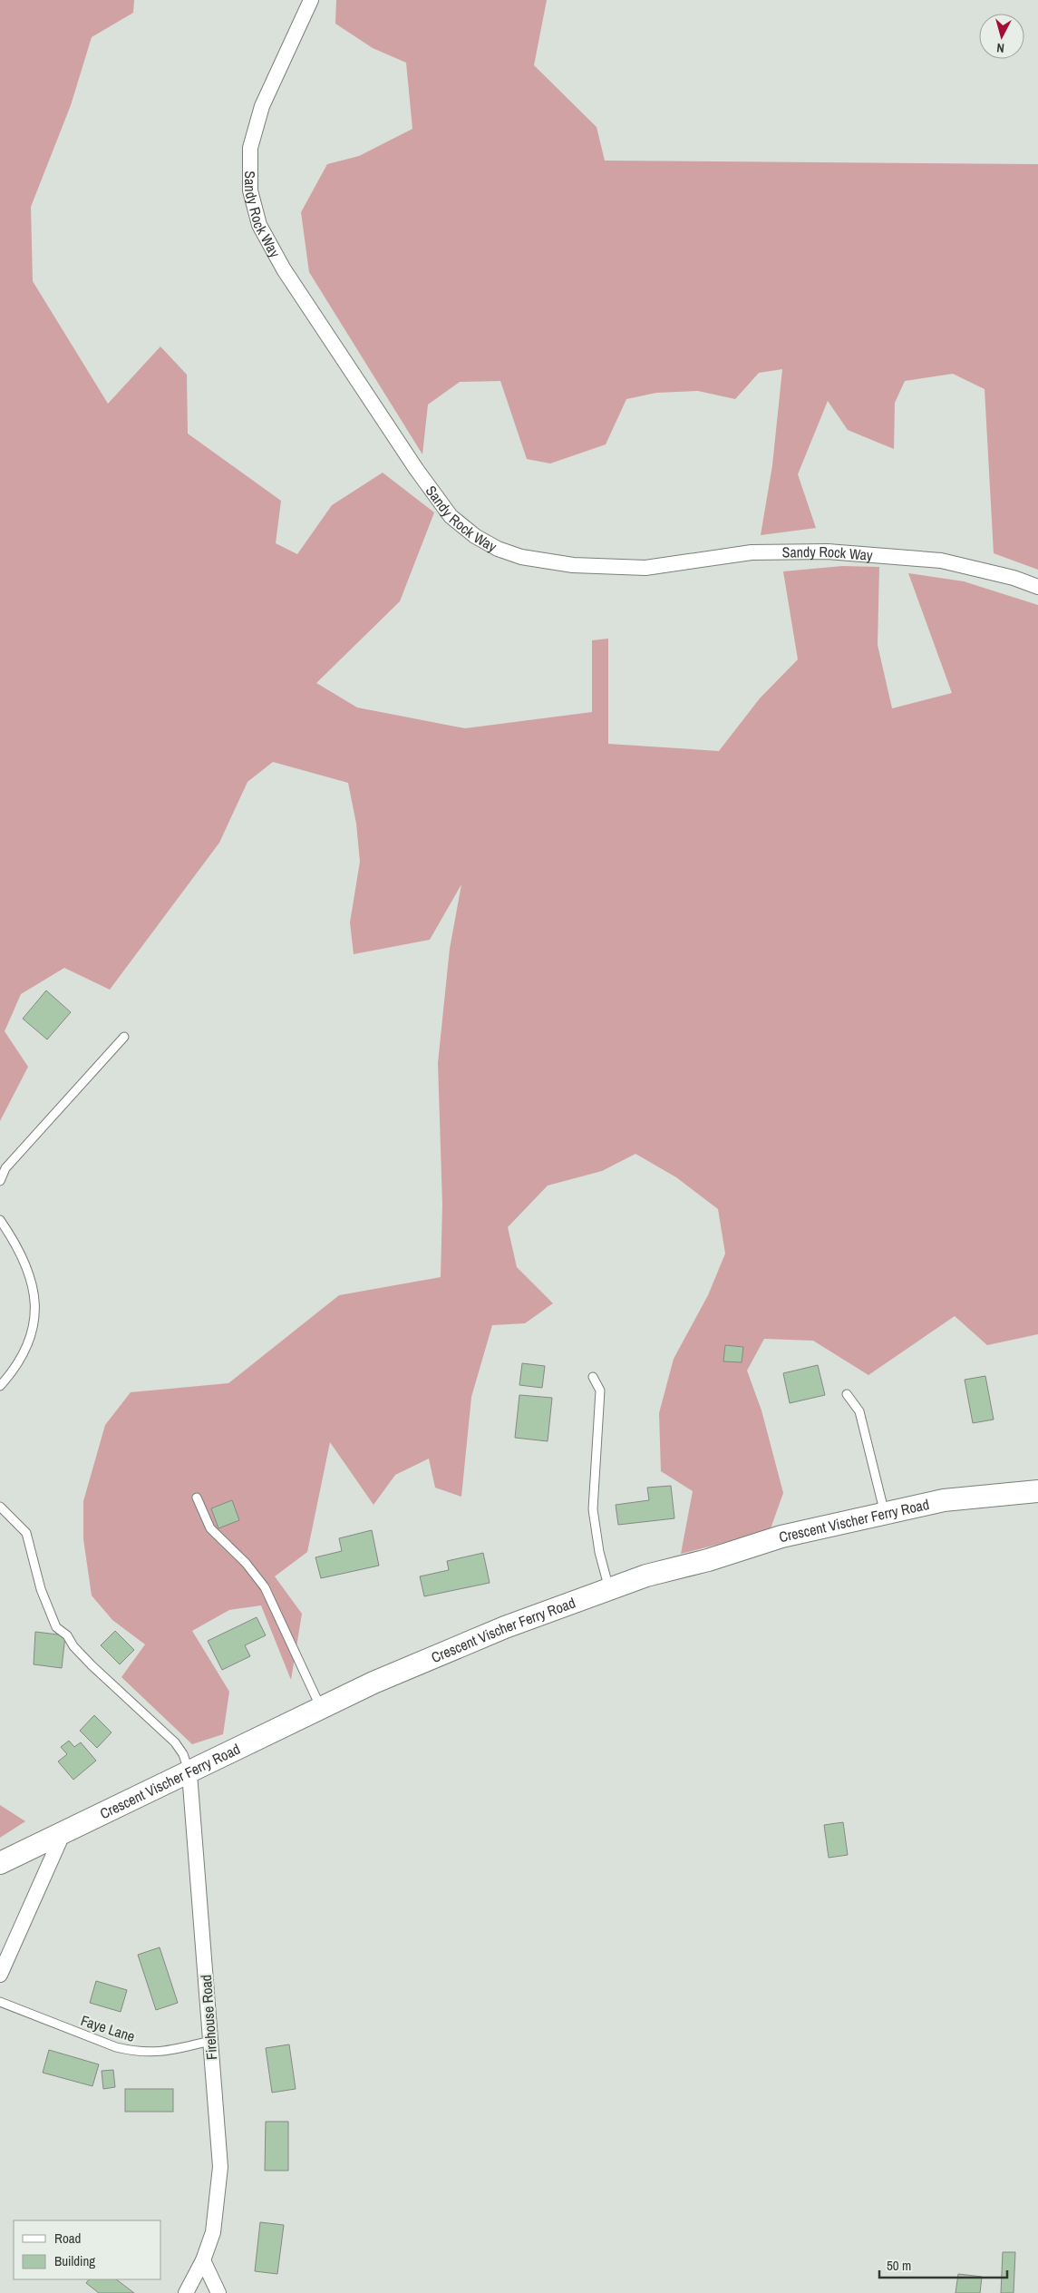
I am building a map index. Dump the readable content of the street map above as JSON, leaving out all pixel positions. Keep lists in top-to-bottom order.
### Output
{
  "streets": {
    "main road": ["Crescent Vischer Ferry Road"],
    "street": ["Sandy Rock Way", "Firehouse Road"],
    "lane": ["Faye Lane"]
  },
  "crossings": [
    ["Crescent Vischer Ferry Road", "Firehouse Road"],
    ["Firehouse Road", "Faye Lane"]
  ],
  "legend": ["Road", "Building"],
  "scale_bar": "50 m",
  "north": "bottom"
}
